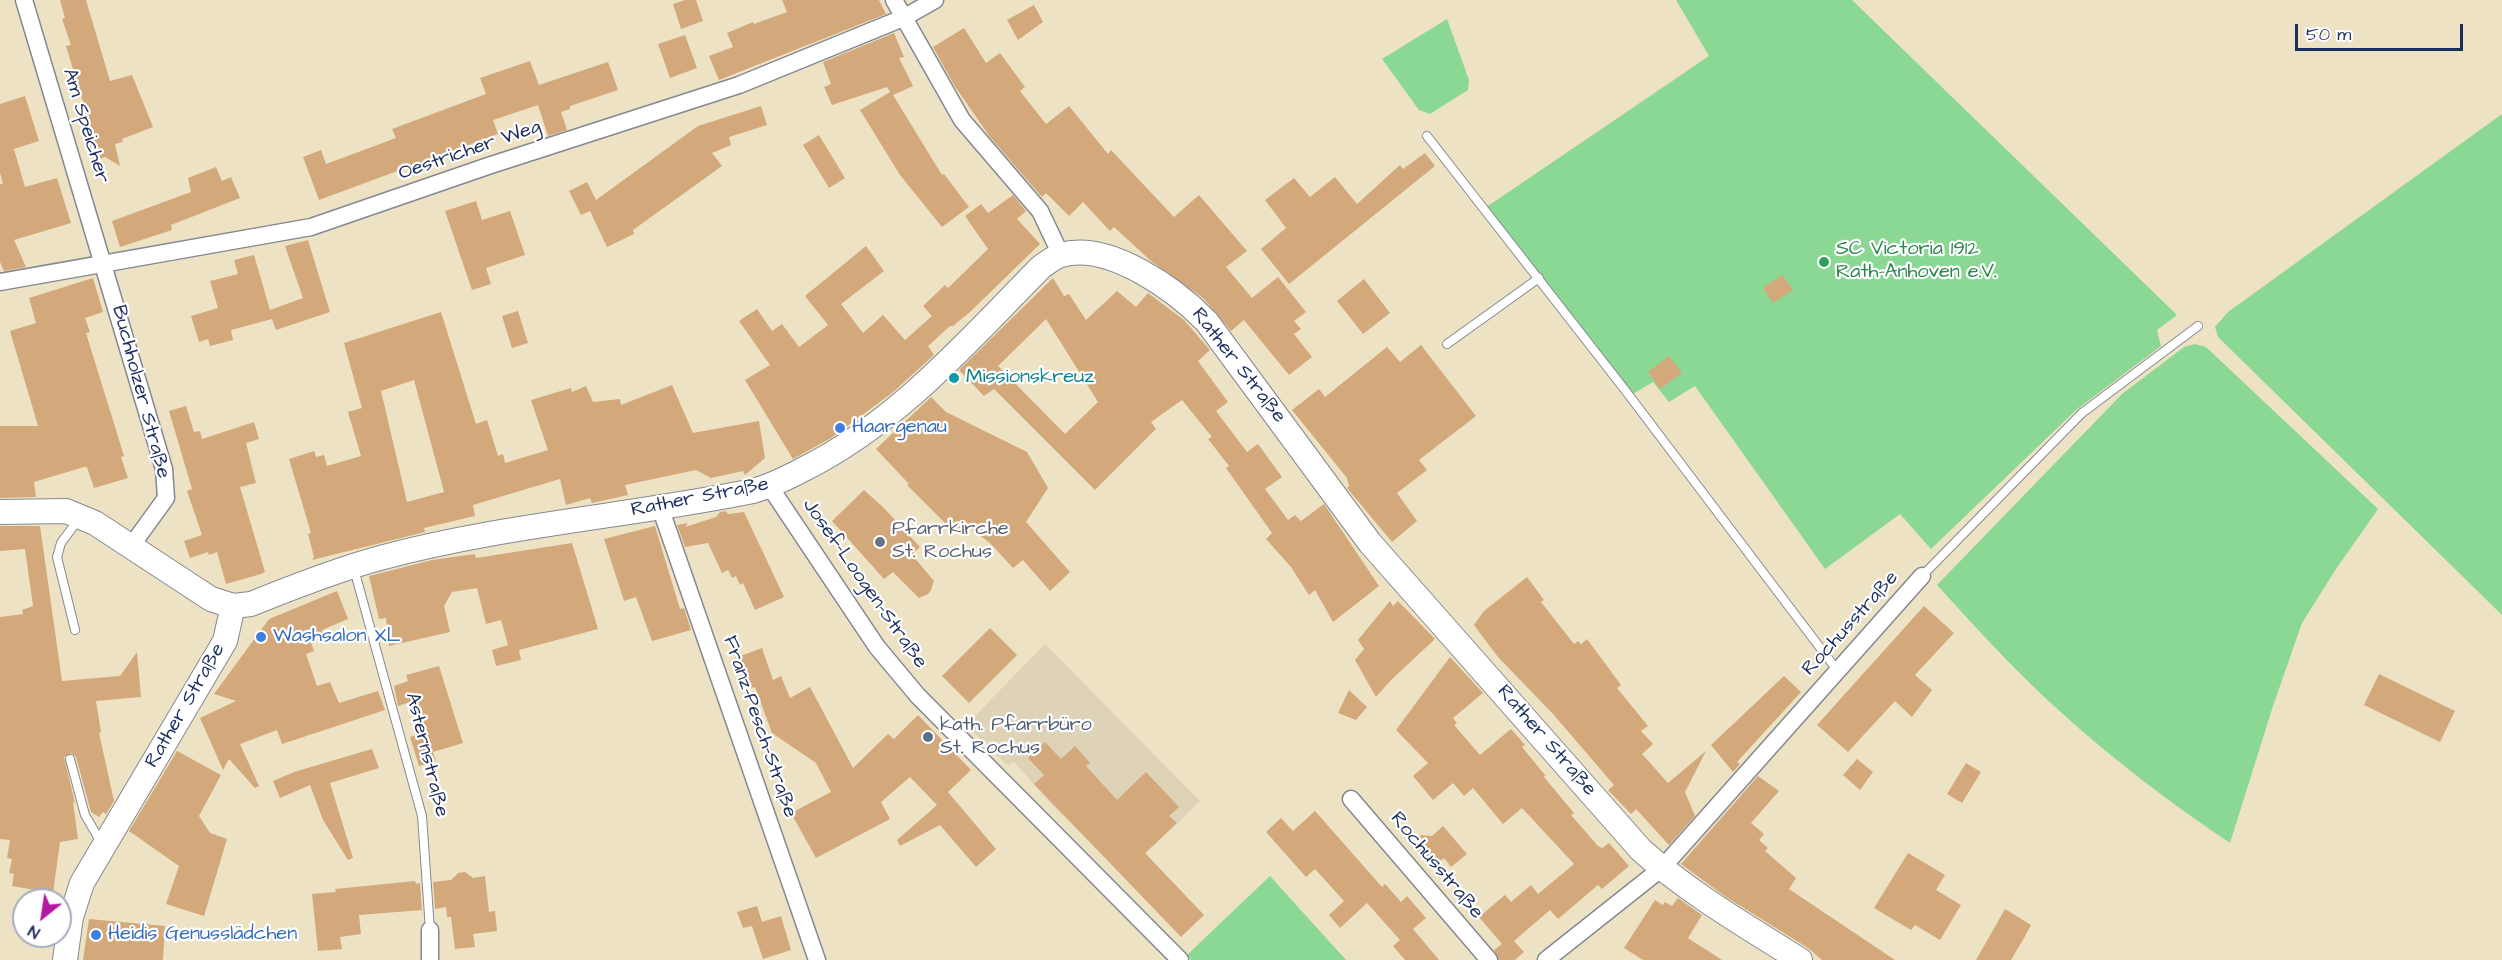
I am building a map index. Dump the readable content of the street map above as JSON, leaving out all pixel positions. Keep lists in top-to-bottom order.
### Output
{
  "streets": {
    "main road": ["Rather Straße"],
    "street": [
      "Am Speicher",
      "Oestricher Weg",
      "Buchholzer Straße",
      "Josef-Loogen-Straße",
      "Rochusstraße",
      "Franz-Pesch-Straße",
      "Asternstraße"
    ]
  },
  "crossings": [
    ["Am Speicher", "Oestricher Weg"],
    ["Am Speicher", "Buchholzer Straße"],
    ["Oestricher Weg", "Buchholzer Straße"],
    ["Rather Straße", "Josef-Loogen-Straße"],
    ["Rather Straße", "Rochusstraße"],
    ["Rather Straße", "Franz-Pesch-Straße"],
    ["Rather Straße", "Asternstraße"]
  ],
  "places": [
    "SC Victoria 1912 Rath-Anhoven e.V.",
    "Missionskreuz",
    "Haargenau",
    "Pfarrkirche St. Rochus",
    "Washsalon XL",
    "kath. Pfarrbüro St. Rochus",
    "Heidis Genusslädchen"
  ],
  "scale_bar": "50 m",
  "north": "bottom left"
}
